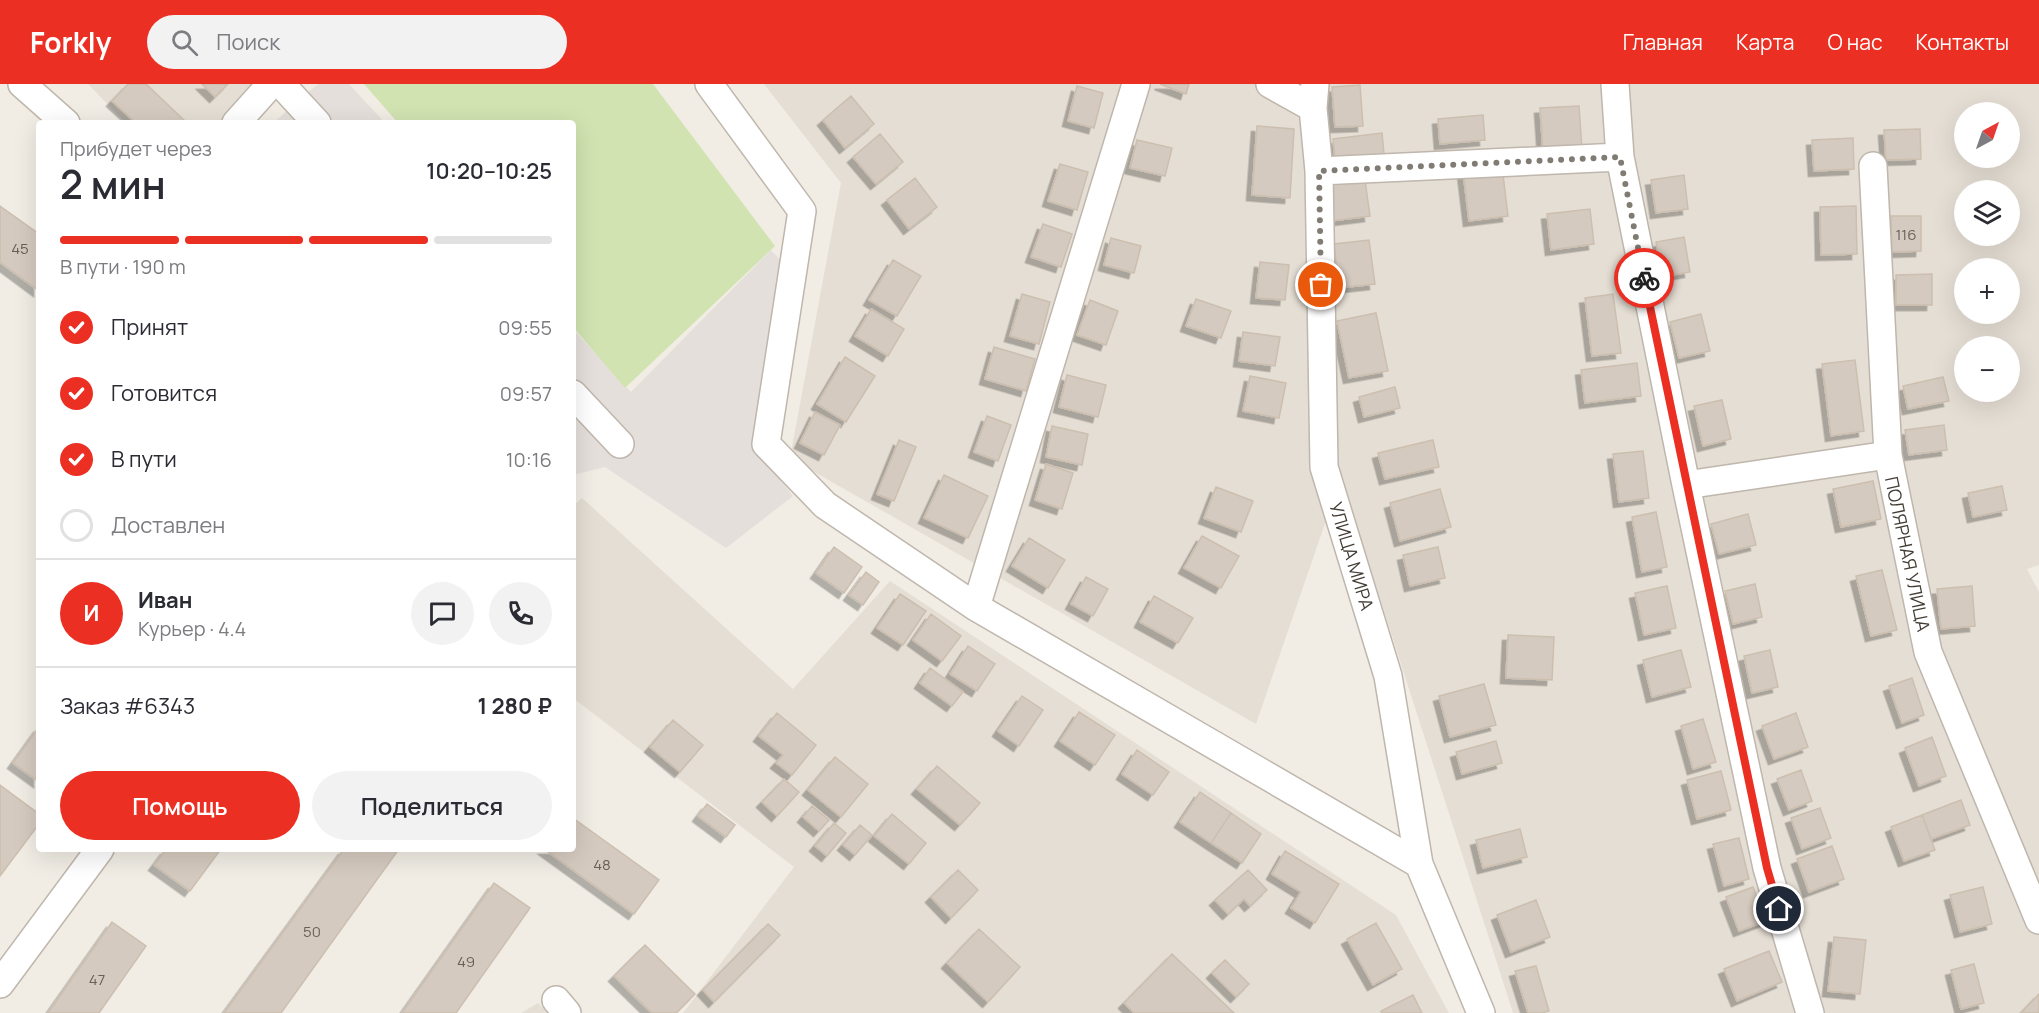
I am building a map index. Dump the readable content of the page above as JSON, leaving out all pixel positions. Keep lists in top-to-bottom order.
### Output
{
  "streets": {
    "street": ["ПОЛЯРНАЯ УЛИЦА", "УЛИЦА МИРА"]
  },
  "house_numbers": [
    "116",
    "45",
    "48",
    "50",
    "49",
    "47"
  ],
  "north": "top right",
  "page": {
    "header": "Forkly",
    "search": "Поиск",
    "nav": [
      "Главная",
      "Карта",
      "О нас",
      "Контакты"
    ],
    "map_buttons": ["+", "−"],
    "heading": ["2 мин", "Прибудет через", "10:20–10:25"],
    "panel": [
      "Иван",
      "Курьер · 4.4",
      "Заказ #6343",
      "1 280 ₽"
    ],
    "bar": "В пути · 190 m",
    "list": [
      ["Принят", "09:55"],
      ["Готовится", "09:57"],
      ["В пути", "10:16"],
      "Доставлен"
    ],
    "round": "И",
    "buttons": ["Помощь", "Поделиться"]
  }
}
